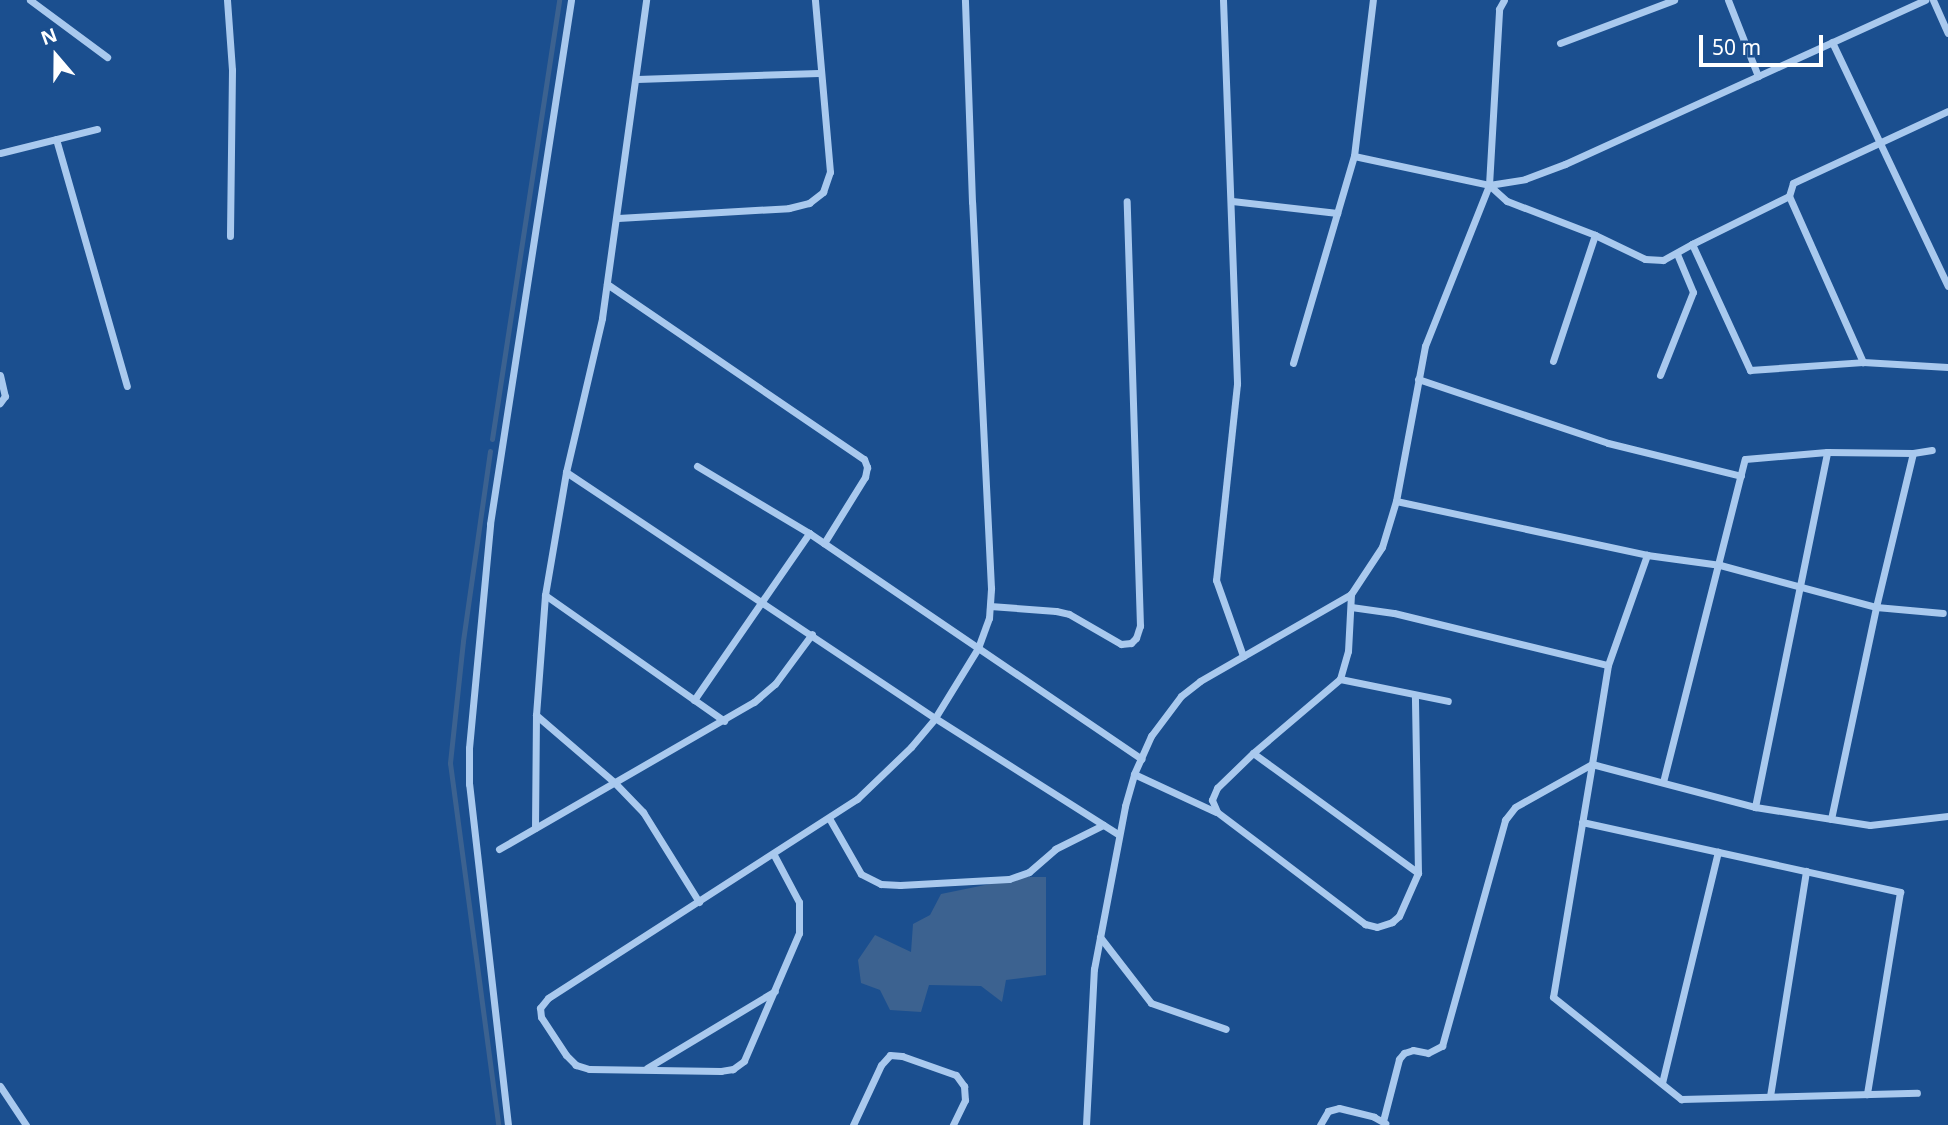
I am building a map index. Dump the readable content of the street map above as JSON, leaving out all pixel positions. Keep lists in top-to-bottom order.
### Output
{
  "scale_bar": "50 m",
  "north": "top"
}
